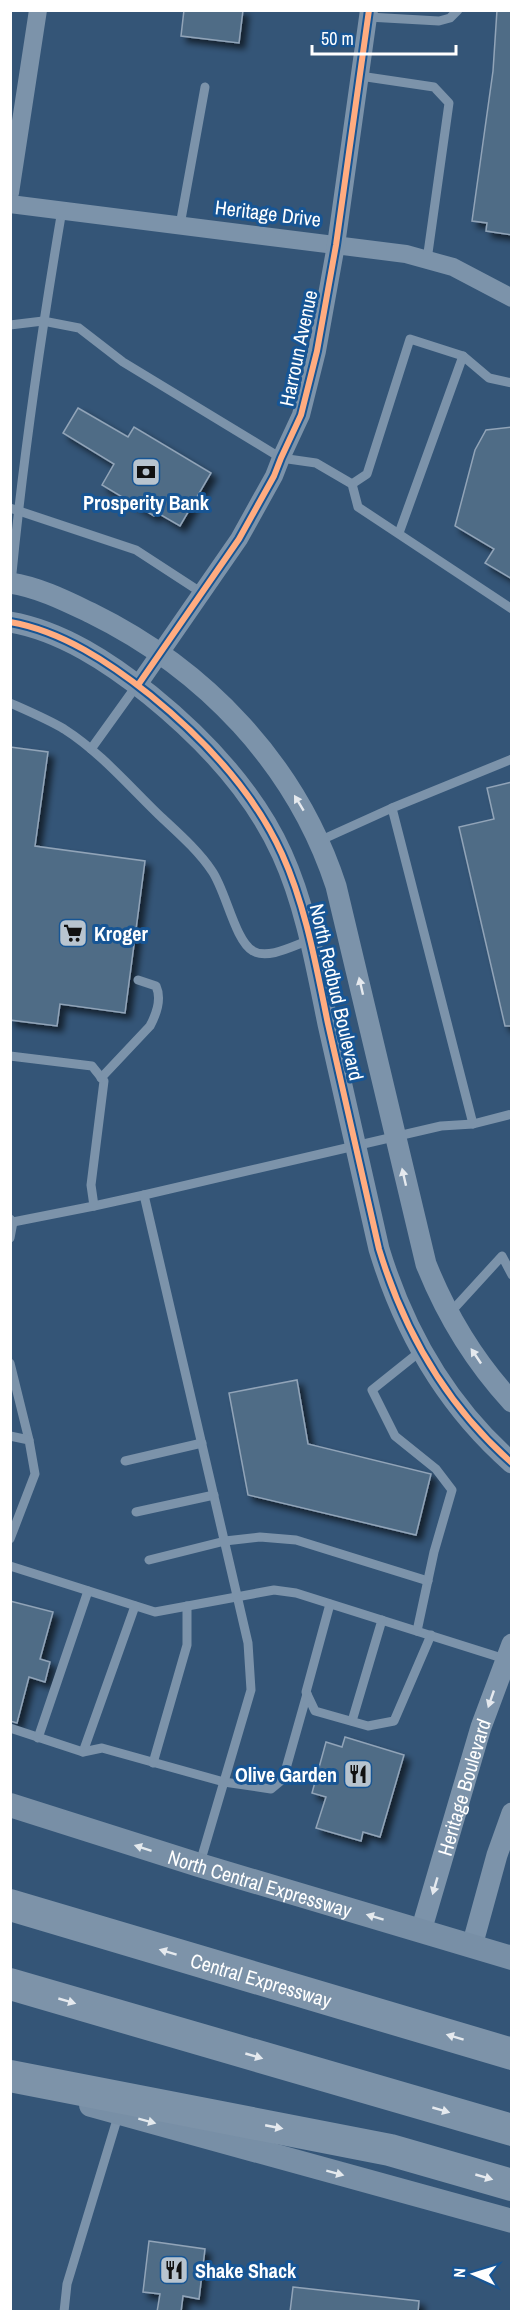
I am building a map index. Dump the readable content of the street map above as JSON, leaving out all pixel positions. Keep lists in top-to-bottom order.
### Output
{
  "streets": {
    "highway": ["Central Expressway"],
    "main road": ["North Central Expressway"],
    "street": [
      "Heritage Drive",
      "Harroun Avenue",
      "North Redbud Boulevard",
      "Heritage Boulevard"
    ]
  },
  "crossings": [
    ["Heritage Drive", "Harroun Avenue"],
    ["Harroun Avenue", "North Redbud Boulevard"],
    ["Heritage Boulevard", "North Central Expressway"]
  ],
  "one_way": ["North Central Expressway"],
  "places": {
    "bank": ["Prosperity Bank"],
    "supermarket": ["Kroger"],
    "restaurant": ["Olive Garden", "Shake Shack"]
  },
  "scale_bar": "50 m",
  "north": "left"
}
